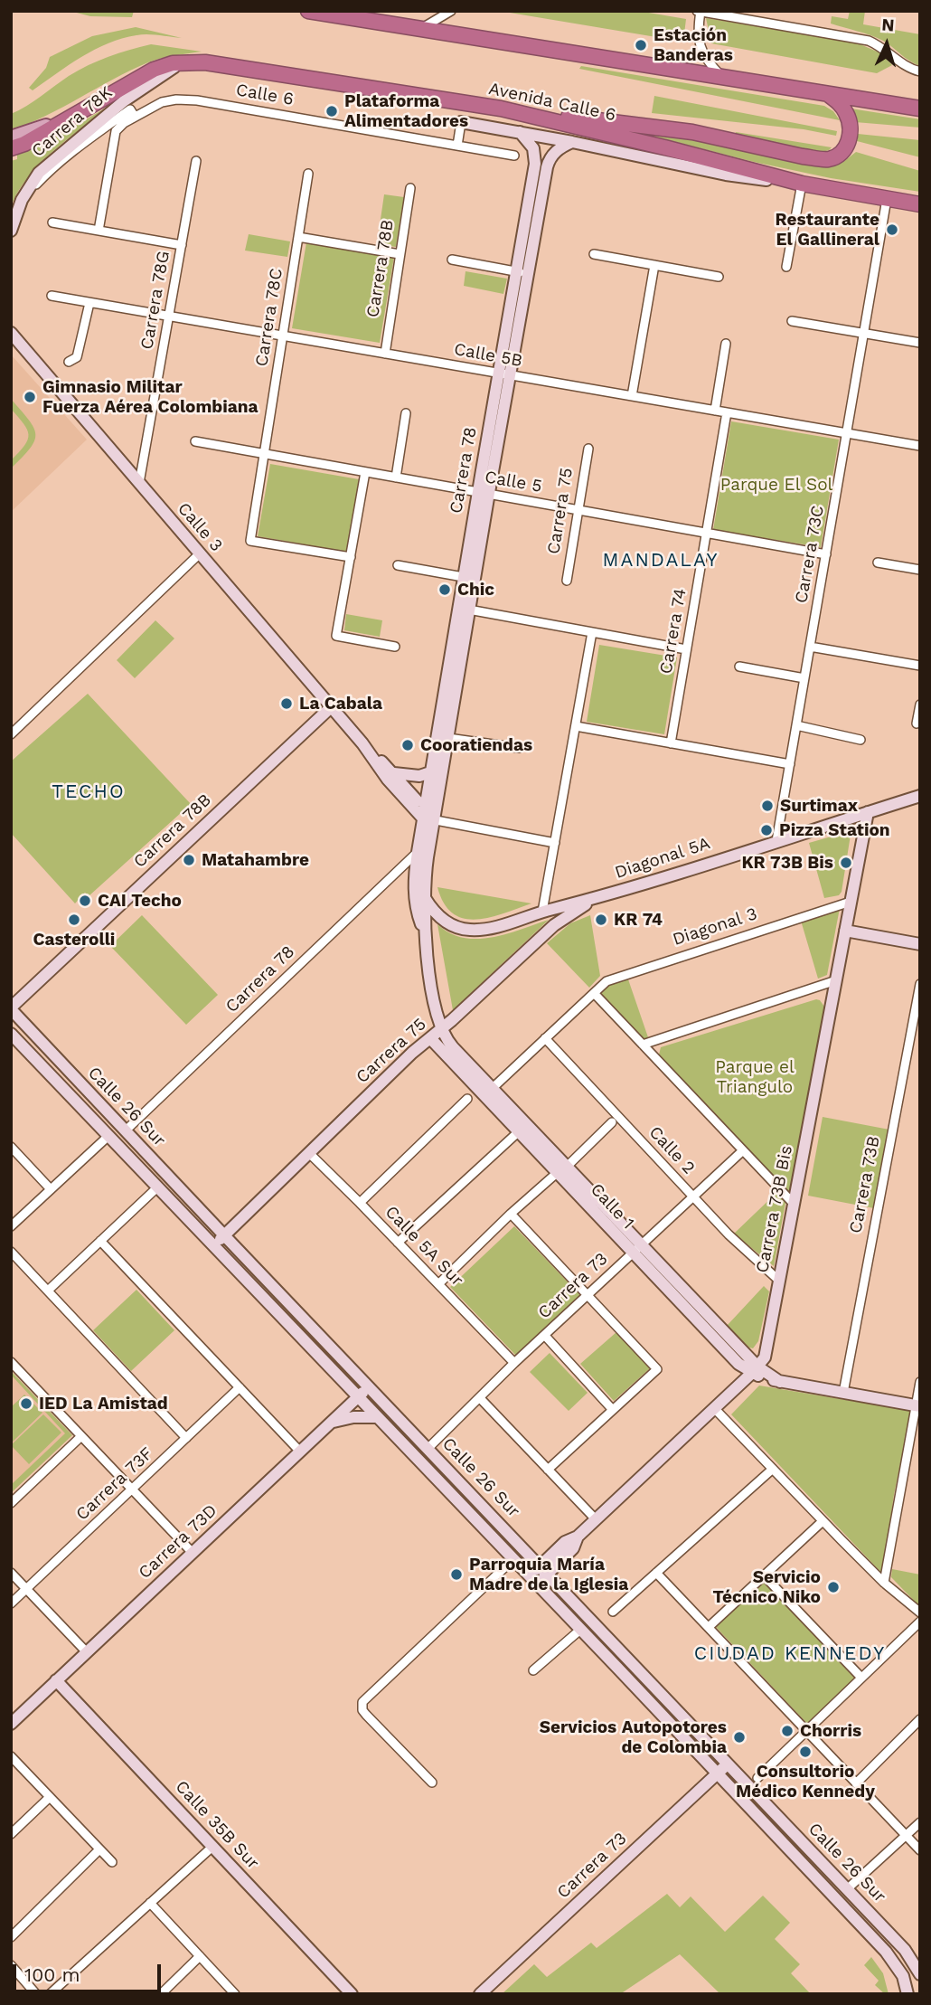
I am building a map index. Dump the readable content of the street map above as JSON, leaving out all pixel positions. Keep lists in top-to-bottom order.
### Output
{
  "streets": {
    "highway": ["Avenida Calle 6"],
    "street": [
      "Calle 6",
      "Carrera 78K",
      "Carrera 78B",
      "Carrera 78G",
      "Carrera 78C",
      "Calle 5B",
      "Carrera 78",
      "Calle 5",
      "Carrera 75",
      "Calle 3",
      "Carrera 73C",
      "Carrera 74",
      "Diagonal 5A",
      "Diagonal 3",
      "Calle 26 Sur",
      "Calle 2",
      "Carrera 73B",
      "Calle 1",
      "Carrera 73B Bis",
      "Calle 5A Sur",
      "Carrera 73",
      "Carrera 73F",
      "Carrera 73D",
      "Calle 35B Sur"
    ]
  },
  "crossings": [
    ["Calle 6", "Carrera 78K"],
    ["Avenida Calle 6", "Carrera 78K"],
    ["Avenida Calle 6", "Carrera 73C"],
    ["Carrera 78B", "Calle 5B"],
    ["Carrera 78B", "Calle 3"],
    ["Carrera 78B", "Calle 26 Sur"],
    ["Carrera 78G", "Calle 5B"],
    ["Carrera 78G", "Calle 3"],
    ["Carrera 78C", "Calle 5B"],
    ["Carrera 78C", "Calle 5"],
    ["Calle 5B", "Carrera 78"],
    ["Calle 5B", "Carrera 73C"],
    ["Calle 5B", "Carrera 74"],
    ["Carrera 78", "Calle 5"],
    ["Carrera 78", "Calle 3"],
    ["Carrera 78", "Calle 26 Sur"],
    ["Calle 5", "Carrera 75"],
    ["Calle 5", "Carrera 73C"],
    ["Calle 5", "Carrera 74"],
    ["Carrera 75", "Diagonal 5A"],
    ["Carrera 75", "Calle 26 Sur"],
    ["Carrera 75", "Calle 1"],
    ["Carrera 75", "Calle 5A Sur"],
    ["Carrera 73C", "Diagonal 5A"],
    ["Diagonal 5A", "Carrera 73B Bis"],
    ["Diagonal 3", "Carrera 73B Bis"],
    ["Calle 26 Sur", "Carrera 73B Bis"],
    ["Calle 26 Sur", "Carrera 73"],
    ["Calle 26 Sur", "Carrera 73D"],
    ["Calle 2", "Carrera 73B Bis"],
    ["Calle 2", "Carrera 73"],
    ["Carrera 73B", "Calle 1"],
    ["Calle 1", "Carrera 73B Bis"],
    ["Calle 1", "Carrera 73"],
    ["Calle 5A Sur", "Carrera 73"],
    ["Carrera 73D", "Calle 35B Sur"]
  ],
  "districts": ["MANDALAY", "TECHO", "CIUDAD KENNEDY"],
  "parks": ["Parque El Sol", "Parque el Triangulo"],
  "places": [
    "Estación Banderas",
    "Plataforma Alimentadores",
    "Restaurante El Gallineral",
    "Gimnasio Militar Fuerza Aérea Colombiana",
    "Chic",
    "La Cabala",
    "Cooratiendas",
    "Surtimax",
    "Pizza Station",
    "Matahambre",
    "KR 73B Bis",
    "CAI Techo",
    "Casterolli",
    "KR 74",
    "IED La Amistad",
    "Parroquia María Madre de la Iglesia",
    "Servicio Técnico Niko",
    "Chorris",
    "Servicios Autopotores de Colombia",
    "Consultorio Médico Kennedy"
  ],
  "scale_bar": "100 m",
  "north": "top"
}
